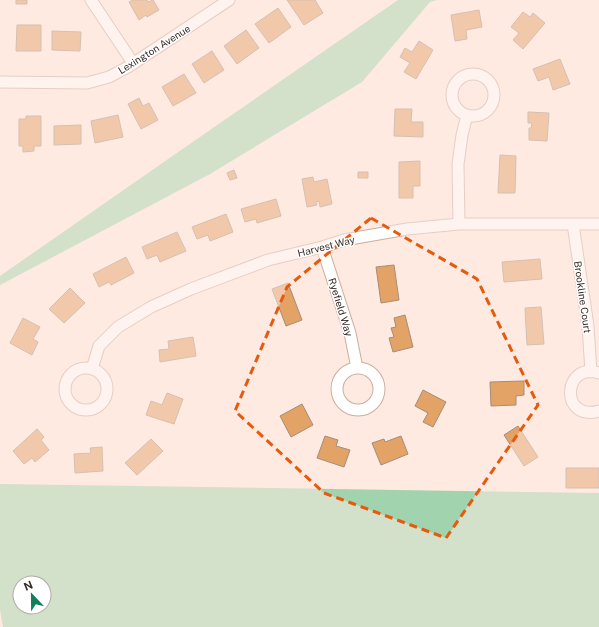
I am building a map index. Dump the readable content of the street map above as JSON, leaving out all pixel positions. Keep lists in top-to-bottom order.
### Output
{
  "streets": {
    "street": [
      "Lexington Avenue",
      "Harvest Way",
      "Brookline Court",
      "Ryefield Way"
    ]
  },
  "crossings": [
    ["Harvest Way", "Brookline Court"],
    ["Harvest Way", "Ryefield Way"]
  ],
  "north": "top"
}
